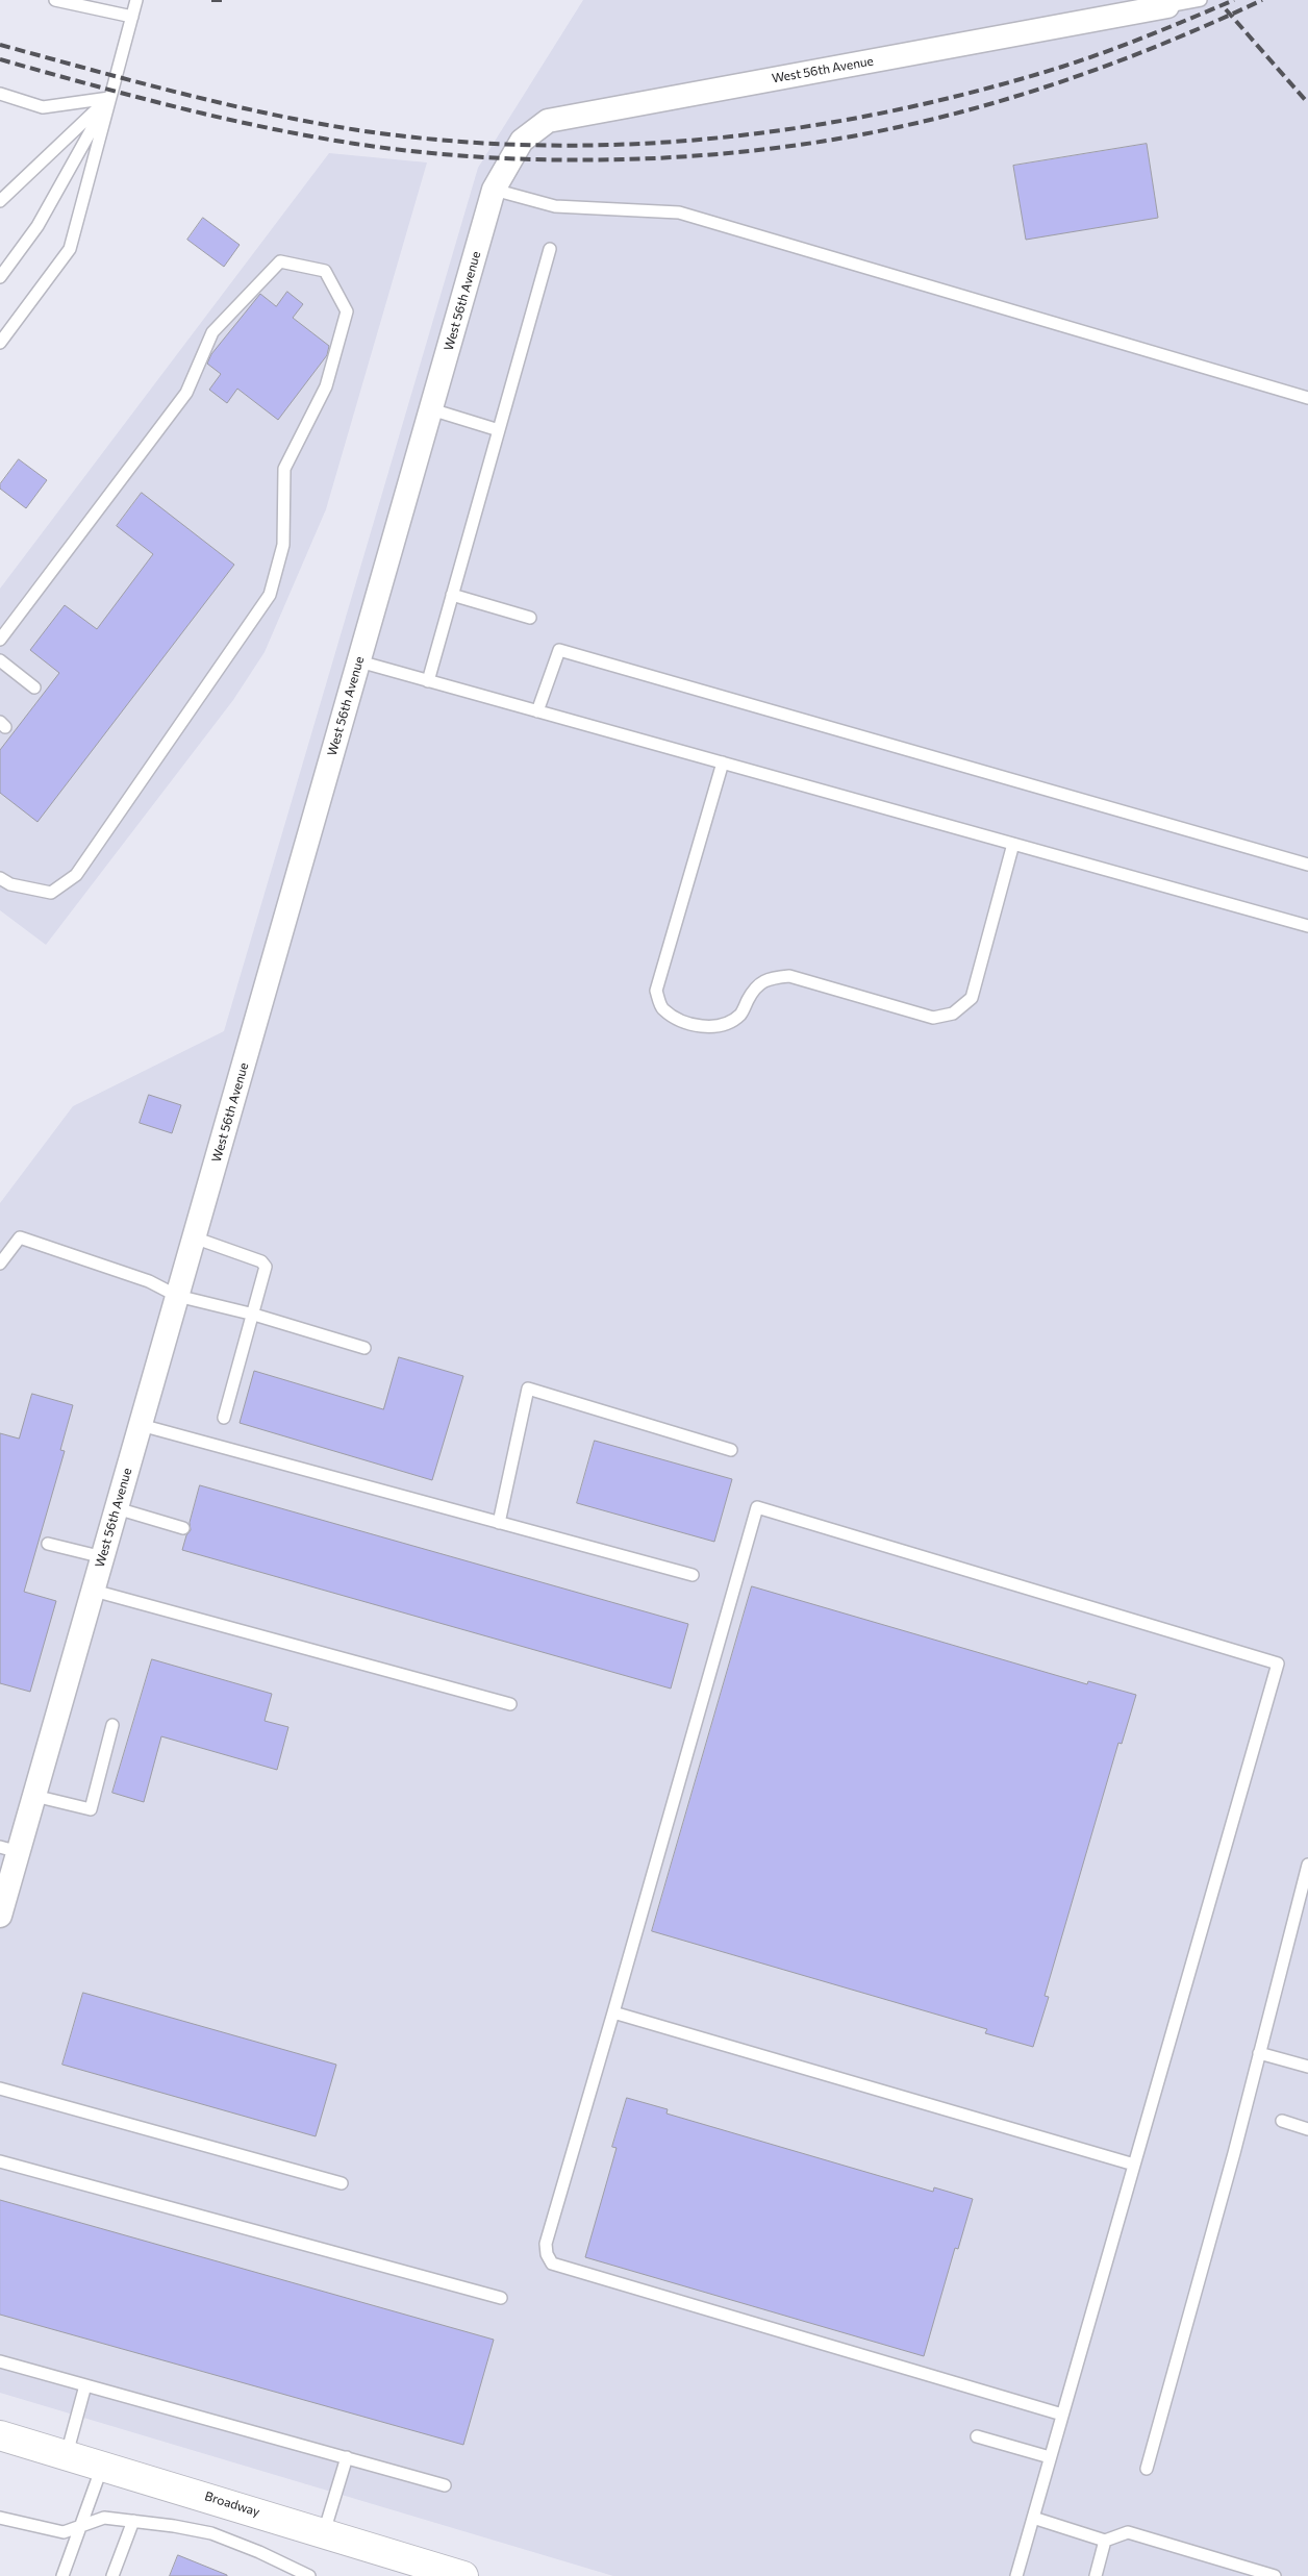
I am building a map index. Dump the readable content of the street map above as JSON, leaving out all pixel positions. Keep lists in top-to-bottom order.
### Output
{
  "streets": {
    "street": ["West 56th Avenue", "Broadway"]
  }
}
